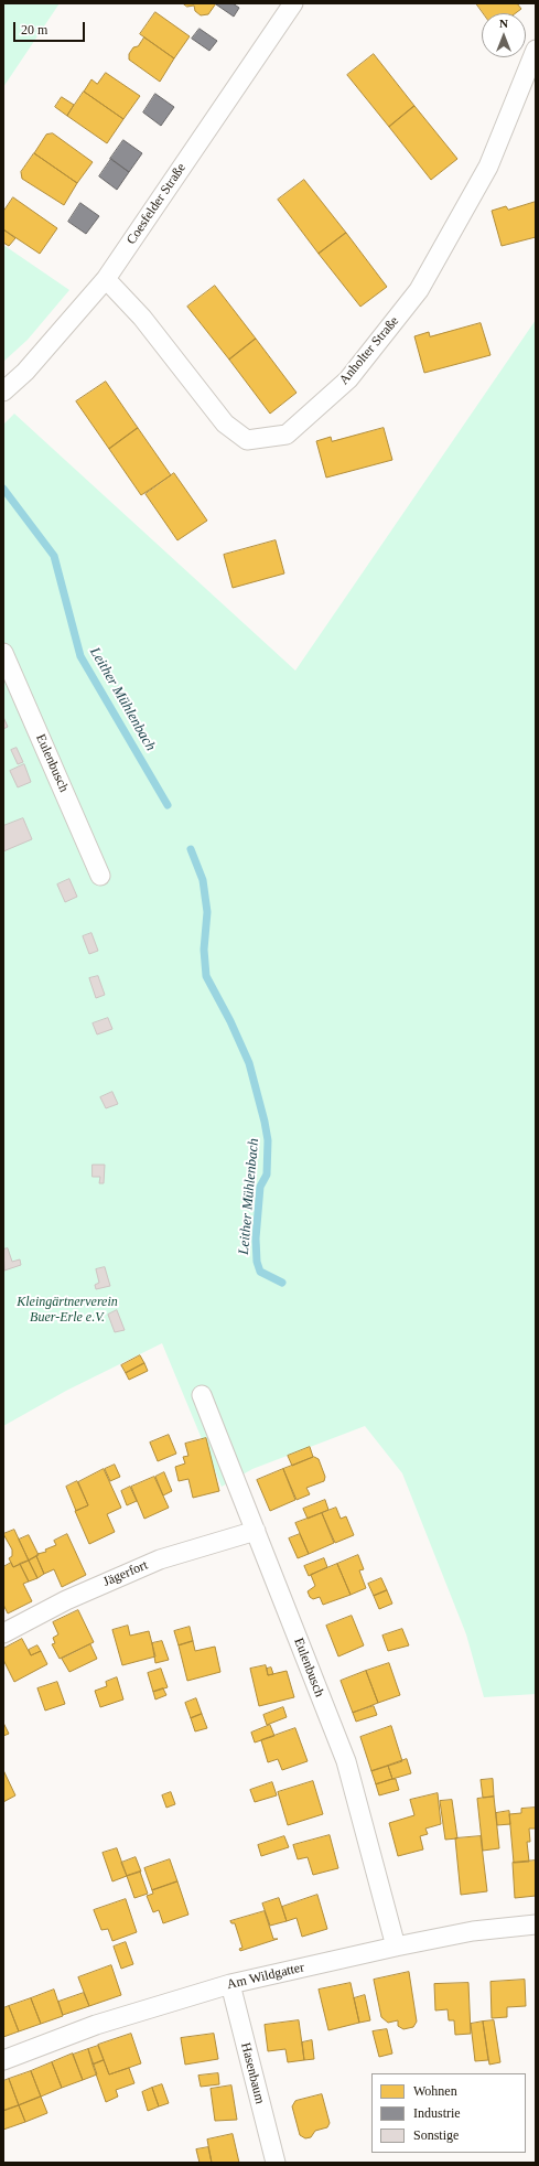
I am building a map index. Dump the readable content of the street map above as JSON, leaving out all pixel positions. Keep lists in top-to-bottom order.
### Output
{
  "streets": {
    "street": [
      "Coesfelder Straße",
      "Anholter Straße",
      "Eulenbusch",
      "Jägerfort",
      "Am Wildgatter",
      "Hasenbaum"
    ]
  },
  "crossings": [
    ["Coesfelder Straße", "Anholter Straße"],
    ["Eulenbusch", "Jägerfort"],
    ["Eulenbusch", "Am Wildgatter"],
    ["Am Wildgatter", "Hasenbaum"]
  ],
  "water": ["Leither Mühlenbach"],
  "parks": ["Kleingärtnerverein Buer-Erle e.V."],
  "legend": ["Wohnen", "Industrie", "Sonstige"],
  "scale_bar": "20 m",
  "north": "top"
}
